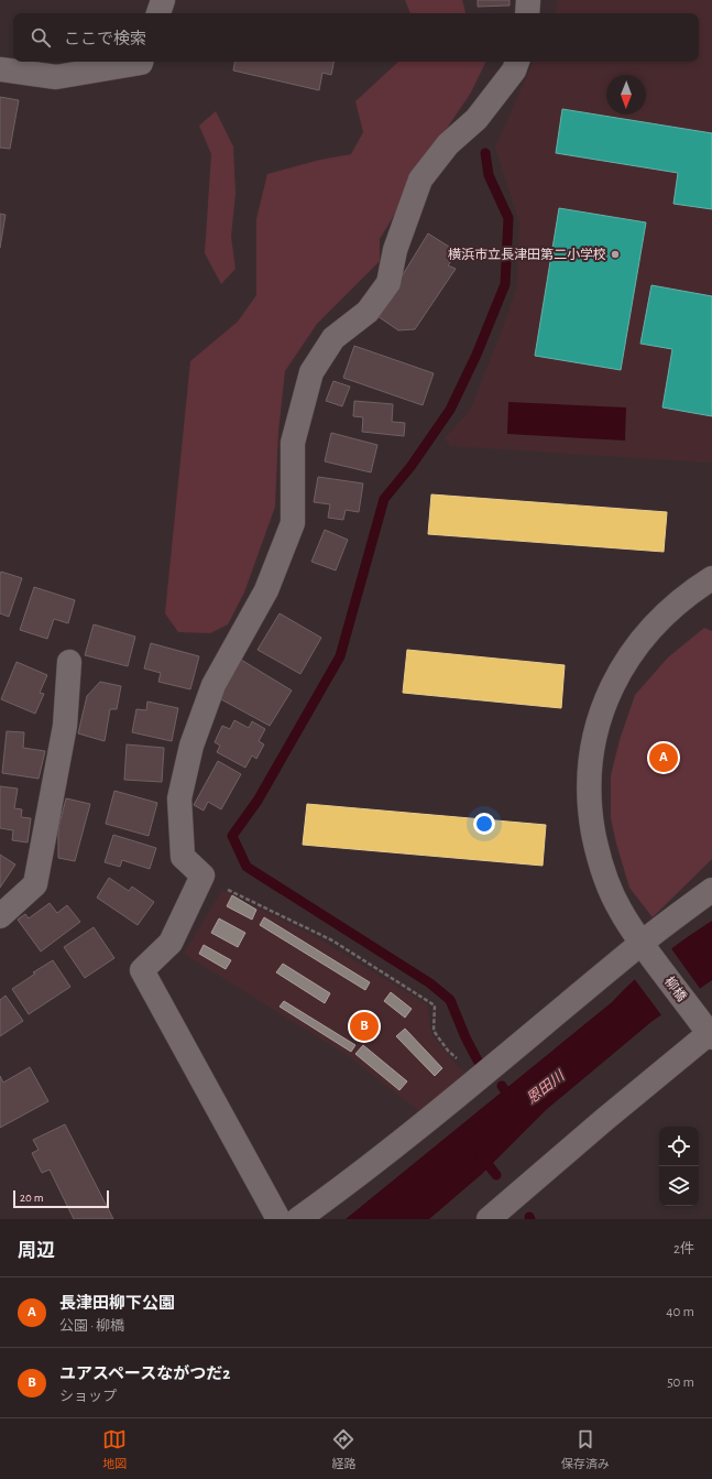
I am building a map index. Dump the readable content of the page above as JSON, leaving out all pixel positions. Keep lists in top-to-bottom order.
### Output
{
  "streets": {
    "street": ["柳橋"]
  },
  "water": ["恩田川"],
  "places": ["横浜市立長津田第二小学校"],
  "scale_bar": "20 m",
  "north": "bottom",
  "page": {
    "search": "ここで検索",
    "pins": ["A", "B"],
    "scale": "20 m",
    "heading": ["周辺", "2件"],
    "list": [
      {
        "mark": "A",
        "name": "長津田柳下公園",
        "note": "公園 · 柳橋",
        "value": "40 m"
      },
      {
        "mark": "B",
        "name": "ユアスペースながつだ2",
        "note": "ショップ",
        "value": "50 m"
      }
    ],
    "nav": ["地図", "経路", "保存済み"]
  }
}
